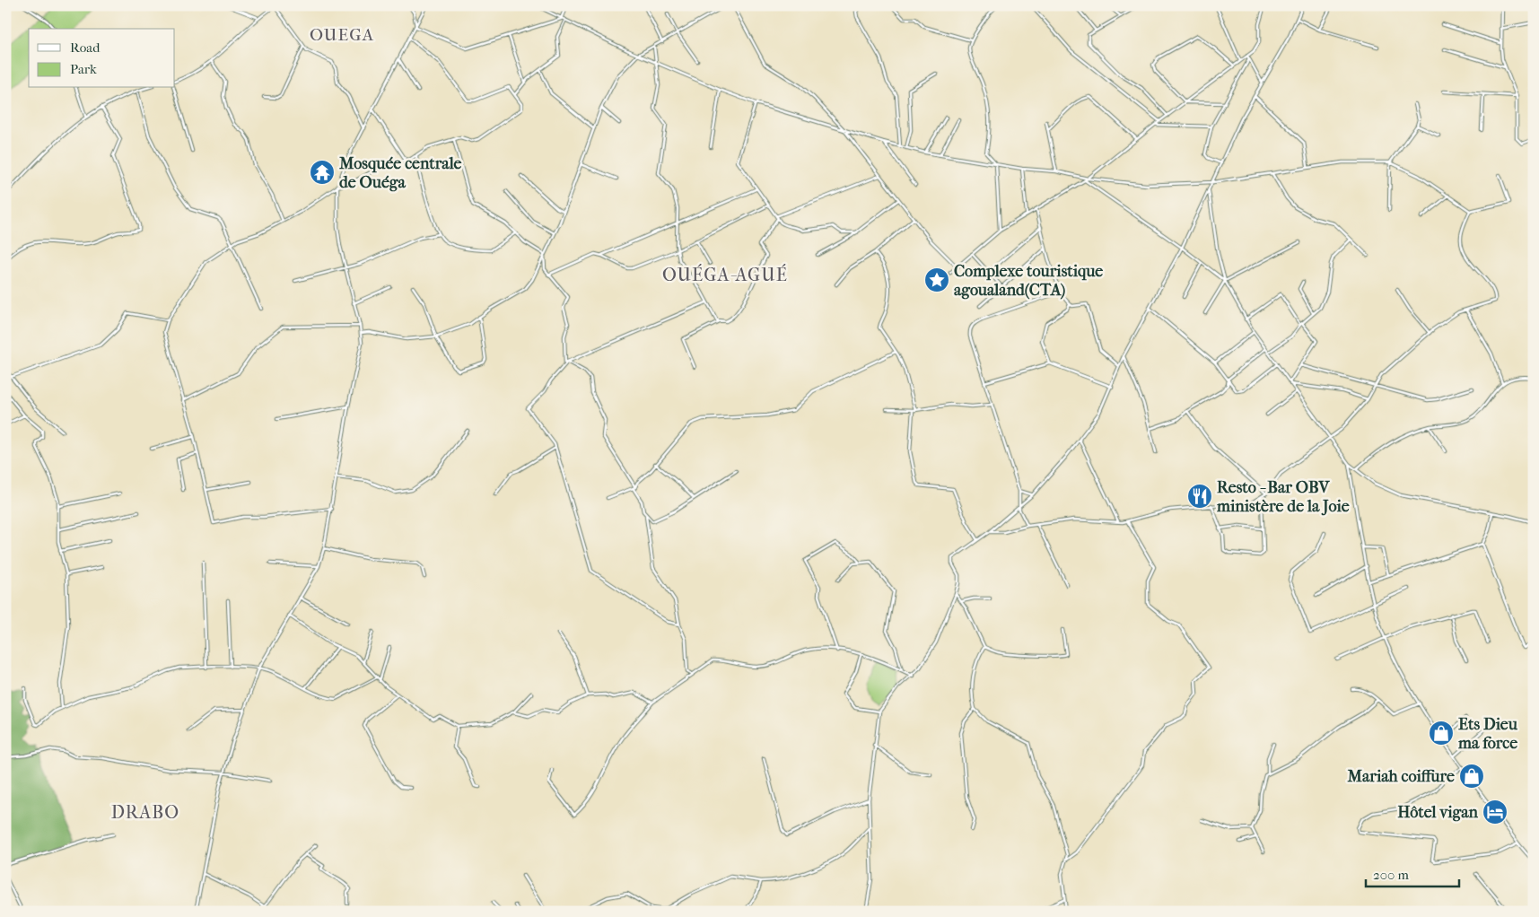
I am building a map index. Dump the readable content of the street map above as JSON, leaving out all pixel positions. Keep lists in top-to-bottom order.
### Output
{
  "districts": ["OUEGA", "OUÉGA-AGUÉ", "DRABO"],
  "places": {
    "temple": ["Mosquée centrale de Ouéga"],
    "place": ["Complexe touristique agoualand(CTA)"],
    "restaurant": ["Resto - Bar OBV ministère de la Joie"],
    "shop": ["Ets Dieu ma force", "Mariah coiffure"],
    "hotel": ["Hôtel vigan"]
  },
  "legend": ["Road", "Park"],
  "scale_bar": "200 m"
}
